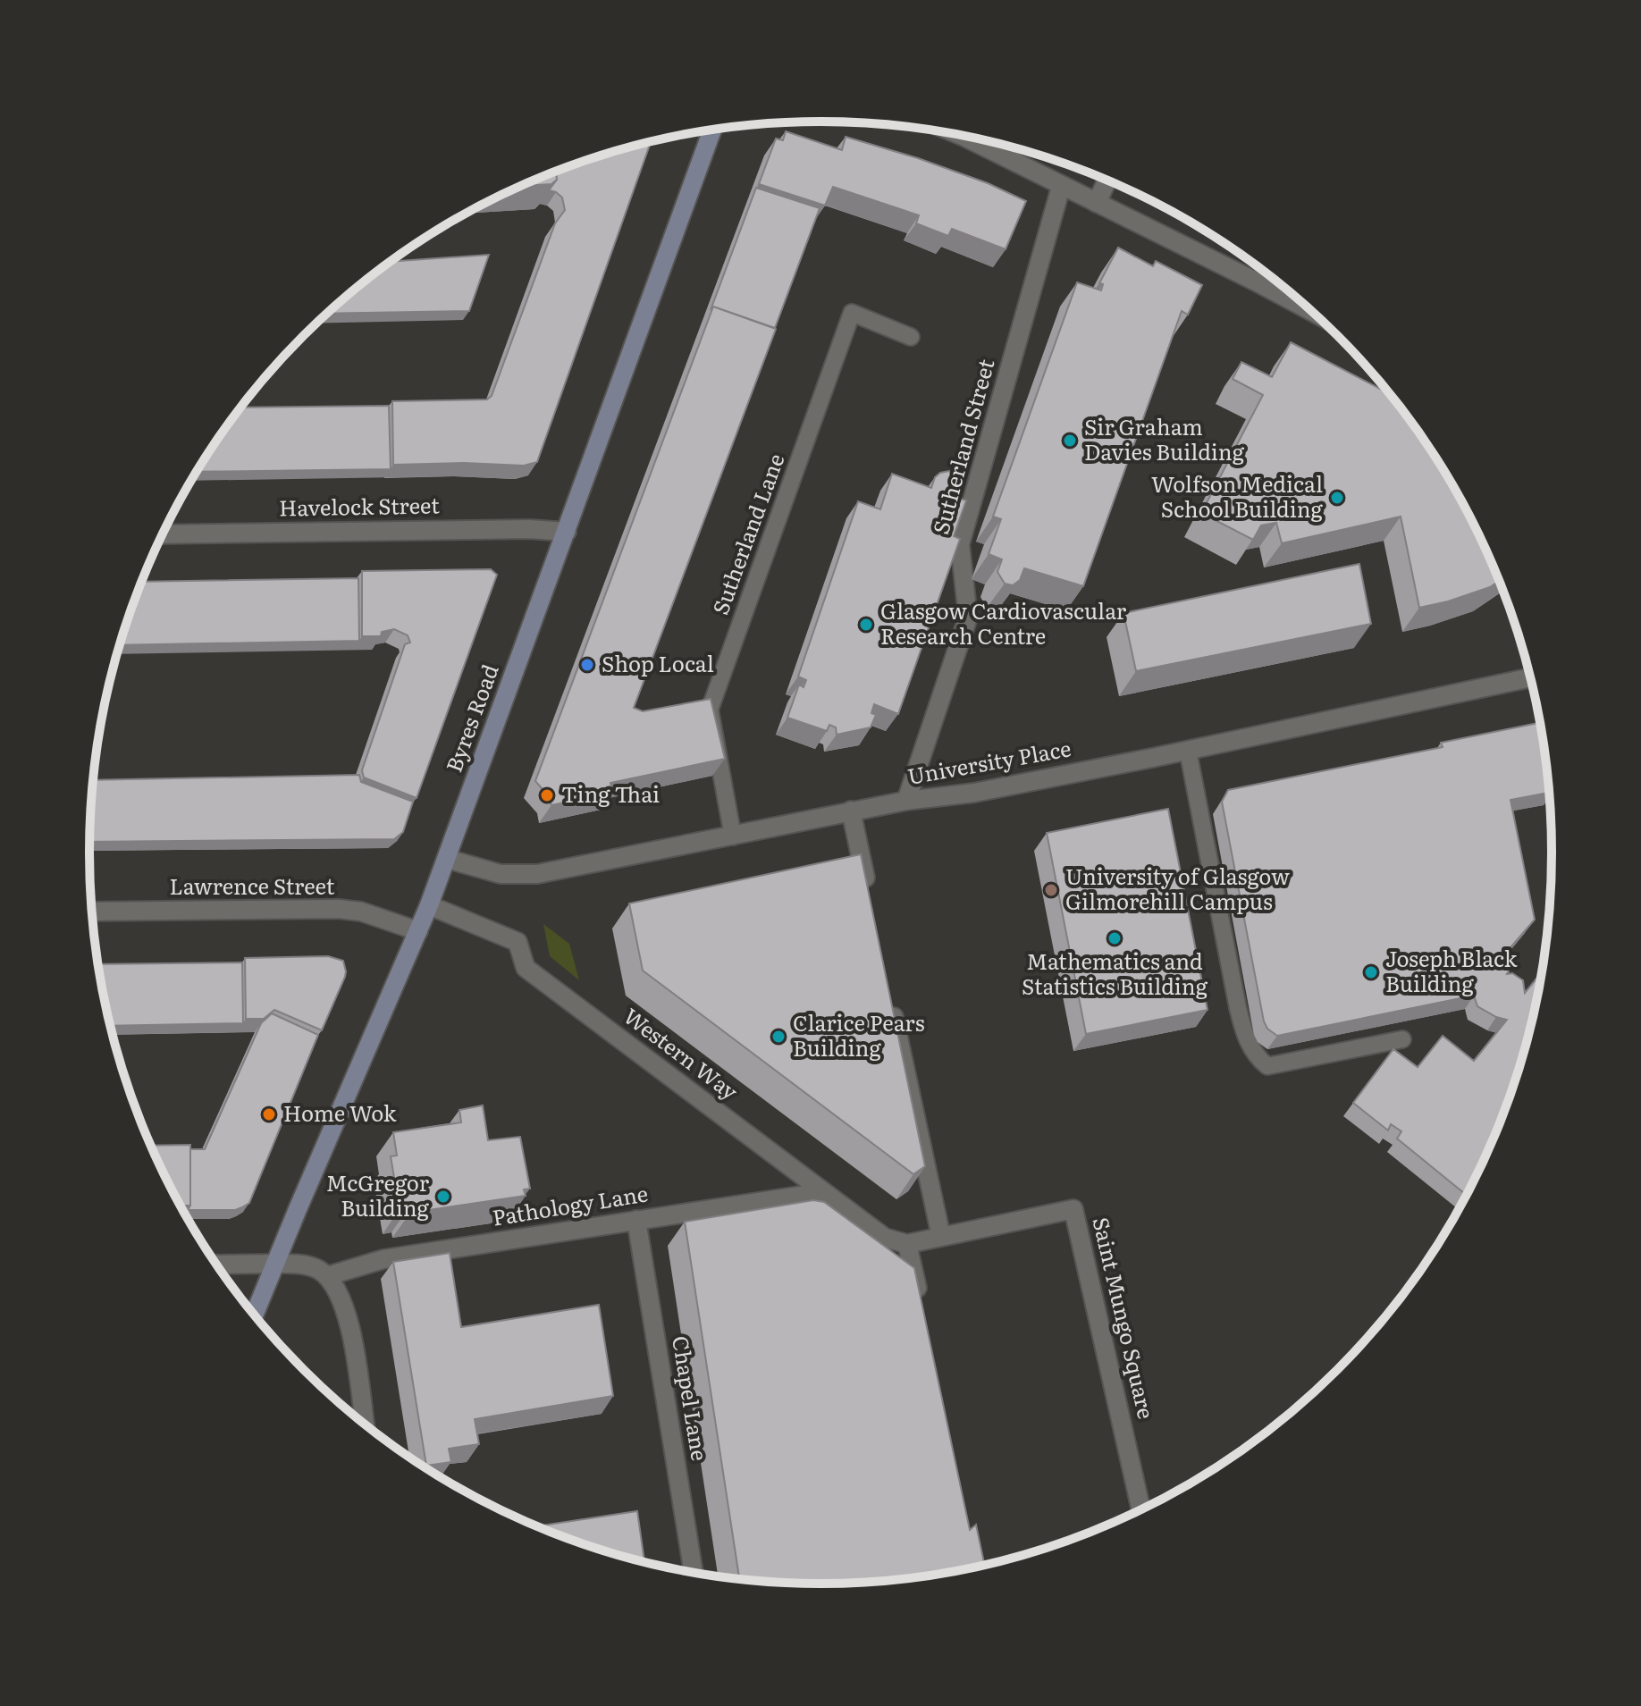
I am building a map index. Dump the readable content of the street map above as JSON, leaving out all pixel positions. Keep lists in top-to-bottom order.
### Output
{
  "streets": {
    "main road": ["Byres Road"],
    "street": [
      "Sutherland Street",
      "Havelock Street",
      "University Place",
      "Lawrence Street",
      "Western Way",
      "Pathology Lane",
      "Saint Mungo Square",
      "Chapel Lane"
    ],
    "lane": ["Sutherland Lane"]
  },
  "crossings": [
    ["Sutherland Street", "University Place"],
    ["Havelock Street", "Byres Road"],
    ["Sutherland Lane", "University Place"],
    ["Byres Road", "University Place"],
    ["Byres Road", "Lawrence Street"],
    ["Byres Road", "Western Way"],
    ["Western Way", "Pathology Lane"],
    ["Western Way", "Saint Mungo Square"],
    ["Pathology Lane", "Chapel Lane"]
  ],
  "places": [
    "Sir Graham Davies Building",
    "Wolfson Medical School Building",
    "Glasgow Cardiovascular Research Centre",
    "Shop Local",
    "Ting Thai",
    "University of Glasgow Gilmorehill Campus",
    "Mathematics and Statistics Building",
    "Joseph Black Building",
    "Clarice Pears Building",
    "Home Wok",
    "McGregor Building"
  ]
}
